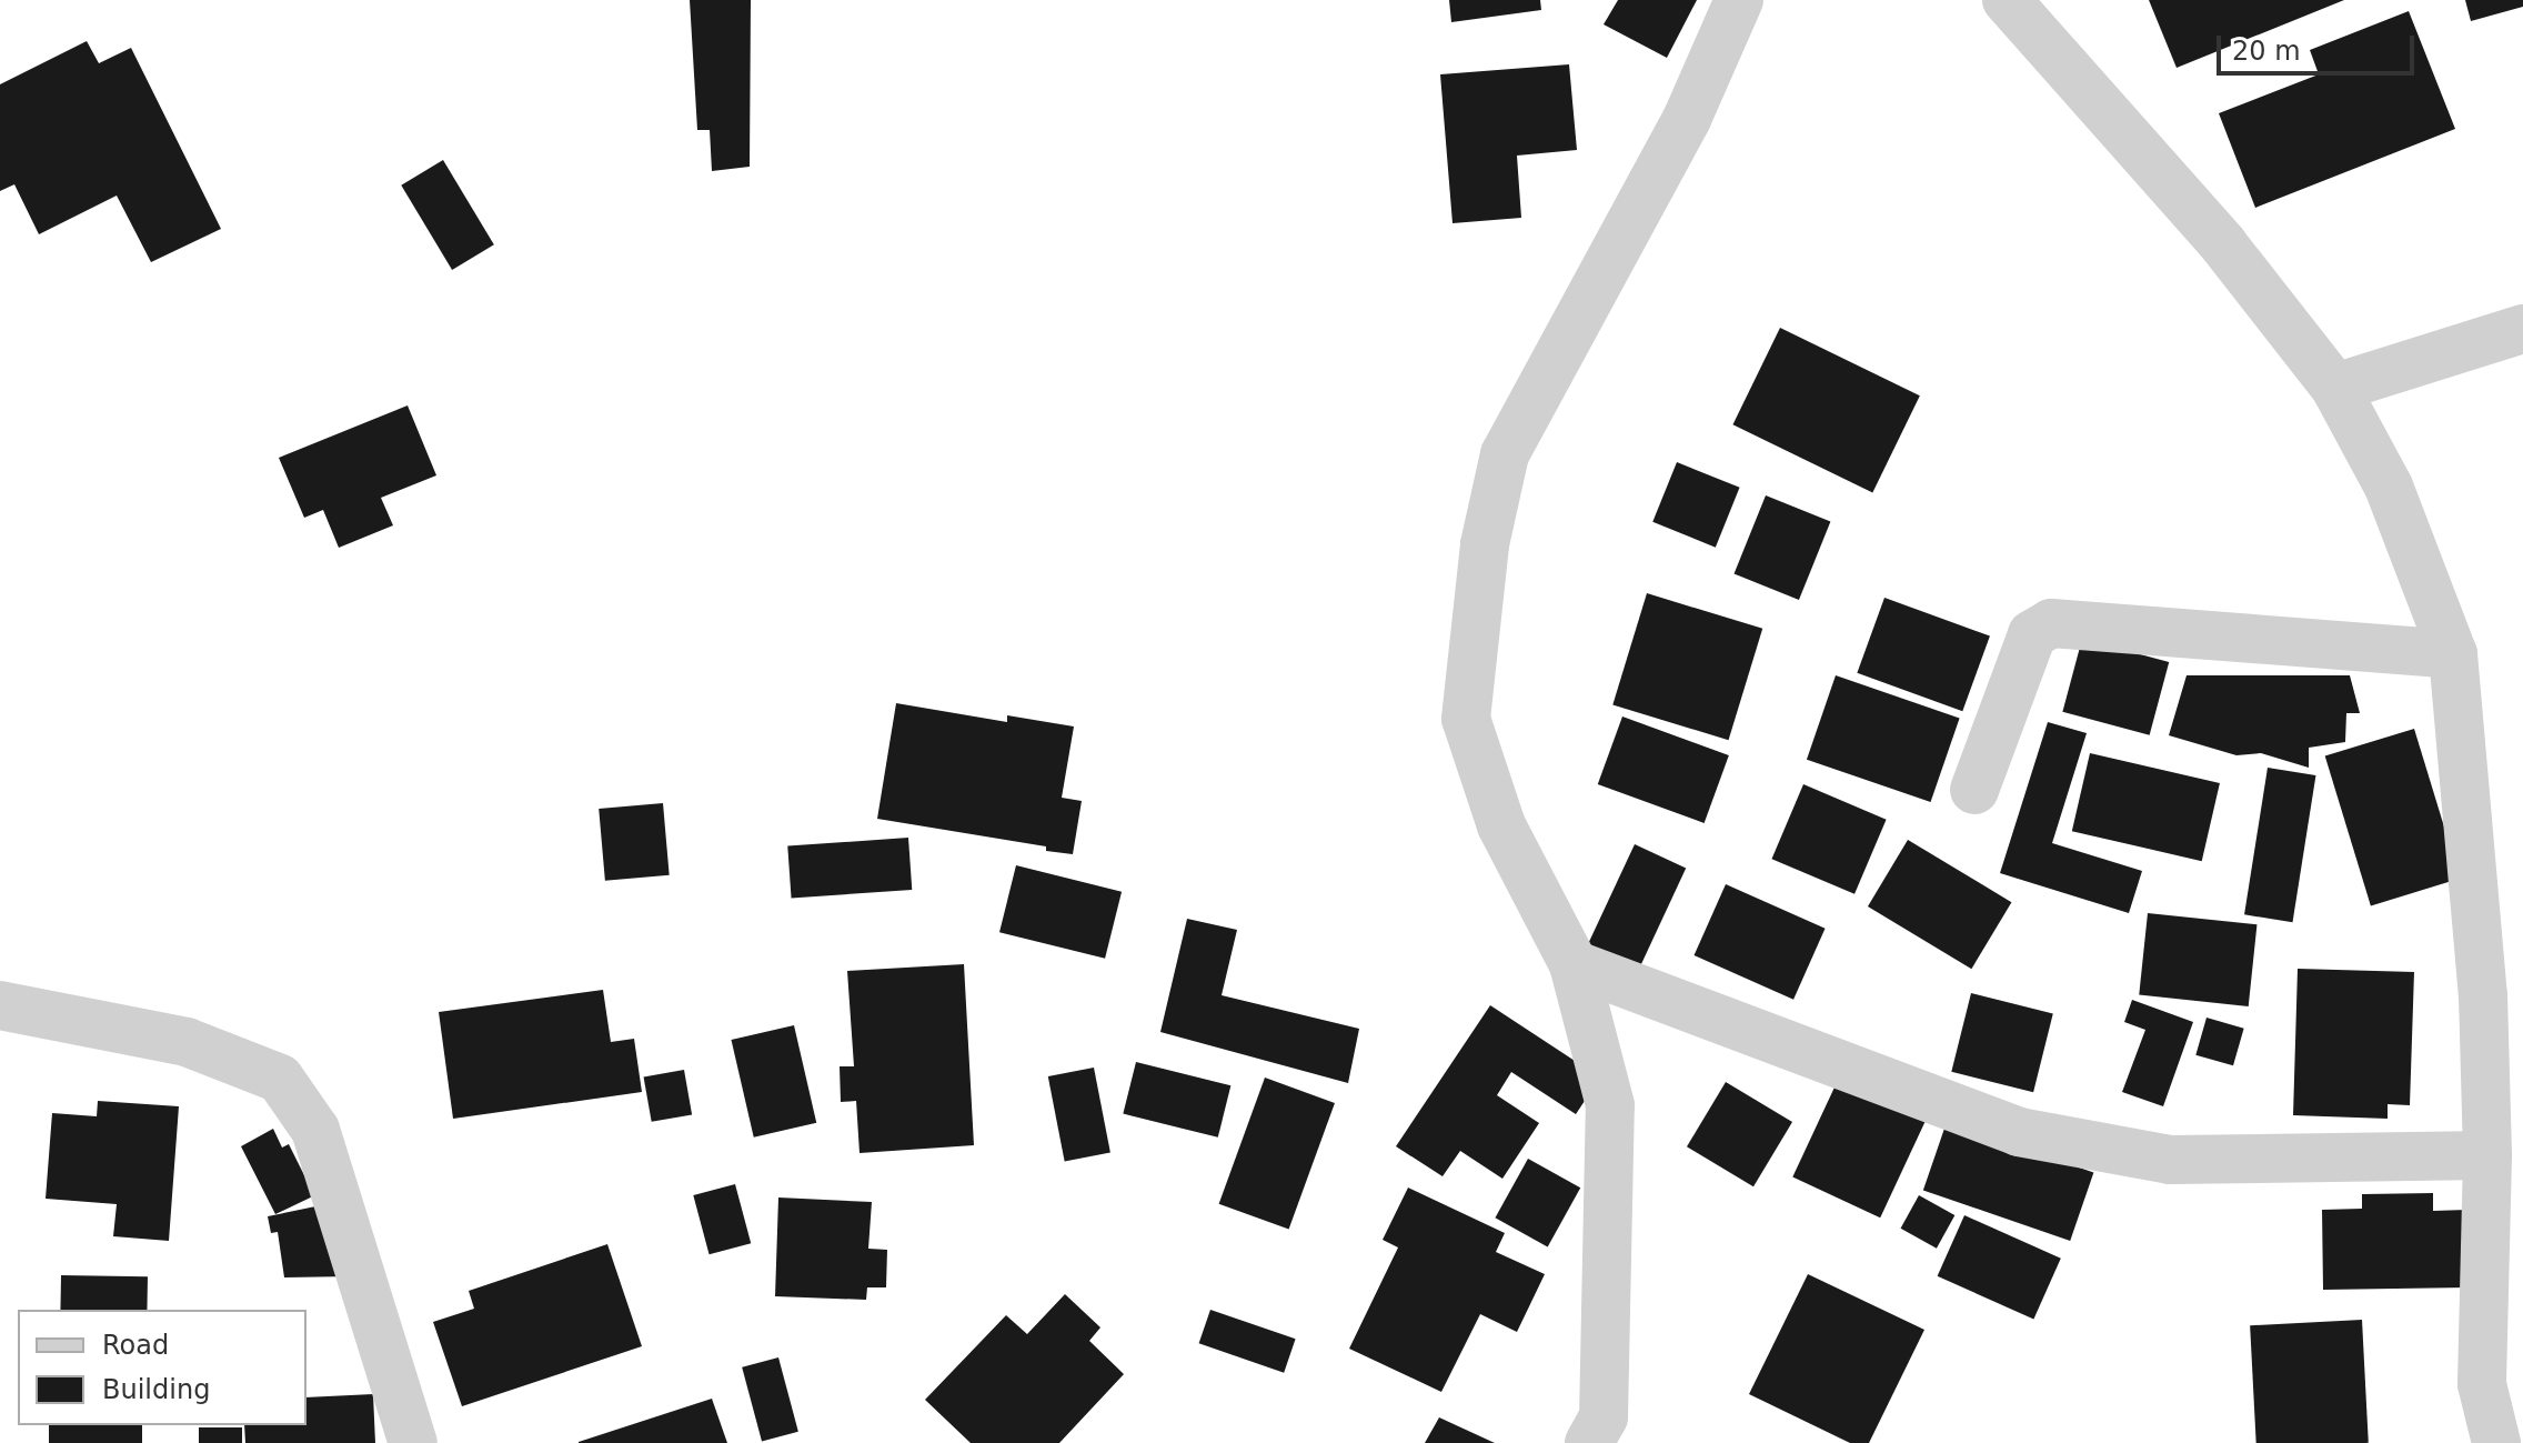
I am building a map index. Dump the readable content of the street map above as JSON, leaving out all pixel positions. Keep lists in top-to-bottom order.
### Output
{
  "legend": ["Road", "Building"],
  "scale_bar": "20 m"
}
